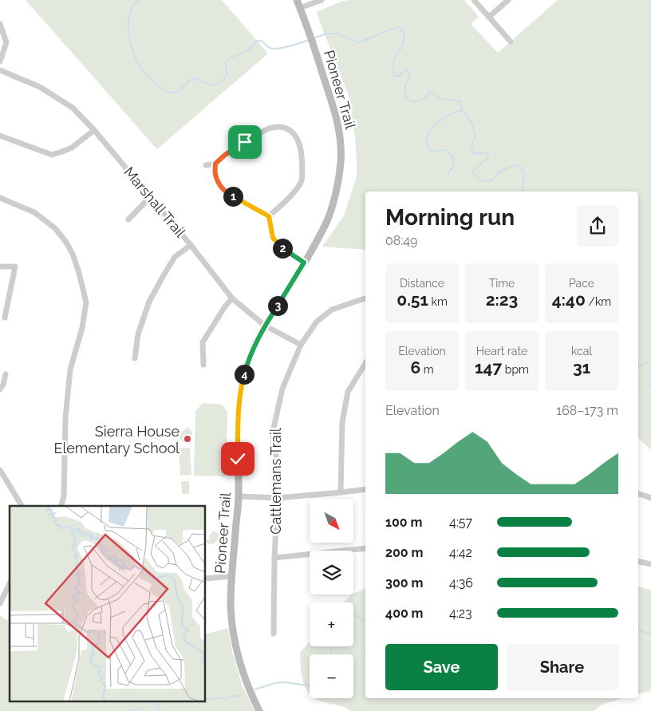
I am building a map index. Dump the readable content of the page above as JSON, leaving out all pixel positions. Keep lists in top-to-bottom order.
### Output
{
  "streets": {
    "main road": ["Pioneer Trail"],
    "street": ["Marshall Trail", "Cattlemans Trail"]
  },
  "crossings": [
    ["Pioneer Trail", "Marshall Trail"],
    ["Marshall Trail", "Cattlemans Trail"]
  ],
  "places": ["Sierra House Elementary School"],
  "north": "bottom right",
  "page": {
    "pins": [
      "1",
      "2",
      "3",
      "4"
    ],
    "heading": ["Morning run", "08:49"],
    "stats": [
      ["Distance", "0.51 km"],
      ["Time", "2:23"],
      ["Pace", "4:40 /km"],
      ["Elevation", "6 m"],
      ["Heart rate", "147 bpm"],
      ["kcal", "31"]
    ],
    "chart": ["Elevation", "168–173 m"],
    "map_buttons": ["+", "−"],
    "list": [
      {
        "name": "100 m",
        "note": "4:57"
      },
      {
        "name": "200 m",
        "note": "4:42"
      },
      {
        "name": "300 m",
        "note": "4:36"
      },
      {
        "name": "400 m",
        "note": "4:23"
      }
    ],
    "buttons": ["Save", "Share"]
  }
}
